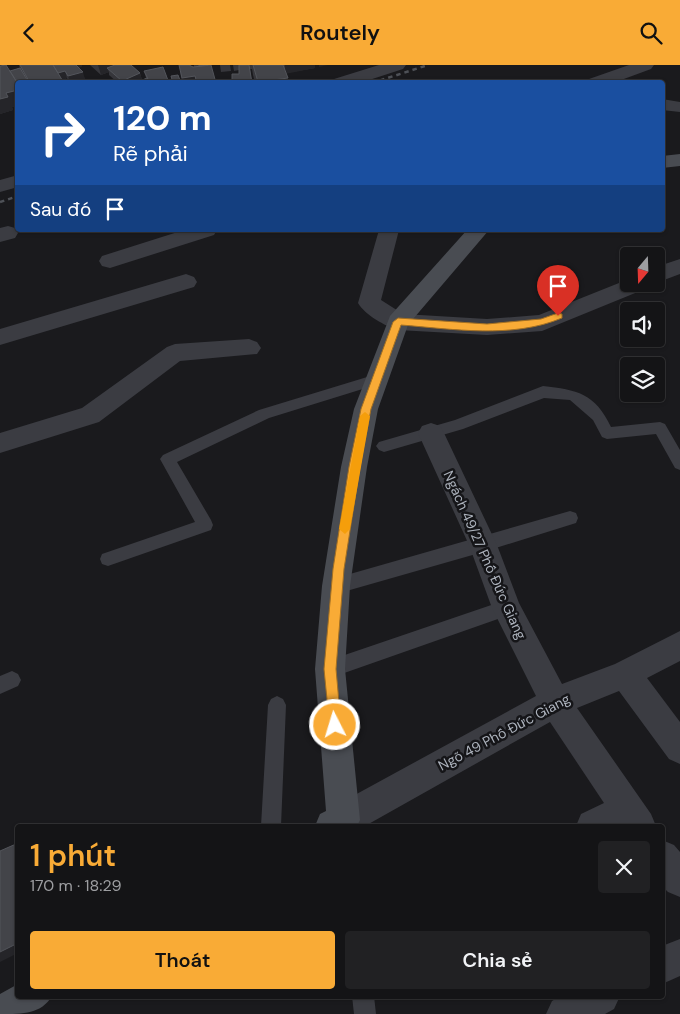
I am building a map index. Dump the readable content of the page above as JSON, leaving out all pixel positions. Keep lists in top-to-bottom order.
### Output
{
  "streets": {
    "street": ["Ngách 49/27 Phố Đức Giang", "Ngõ 49 Phố Đức Giang"]
  },
  "crossings": [
    ["Ngách 49/27 Phố Đức Giang", "Ngõ 49 Phố Đức Giang"]
  ],
  "north": "bottom",
  "page": {
    "header": "Routely",
    "turn": ["120 m", "Rẽ phải"],
    "then": "Sau đó",
    "heading": ["1 phút", "170 m · 18:29"],
    "buttons": ["Thoát", "Chia sẻ"]
  }
}
